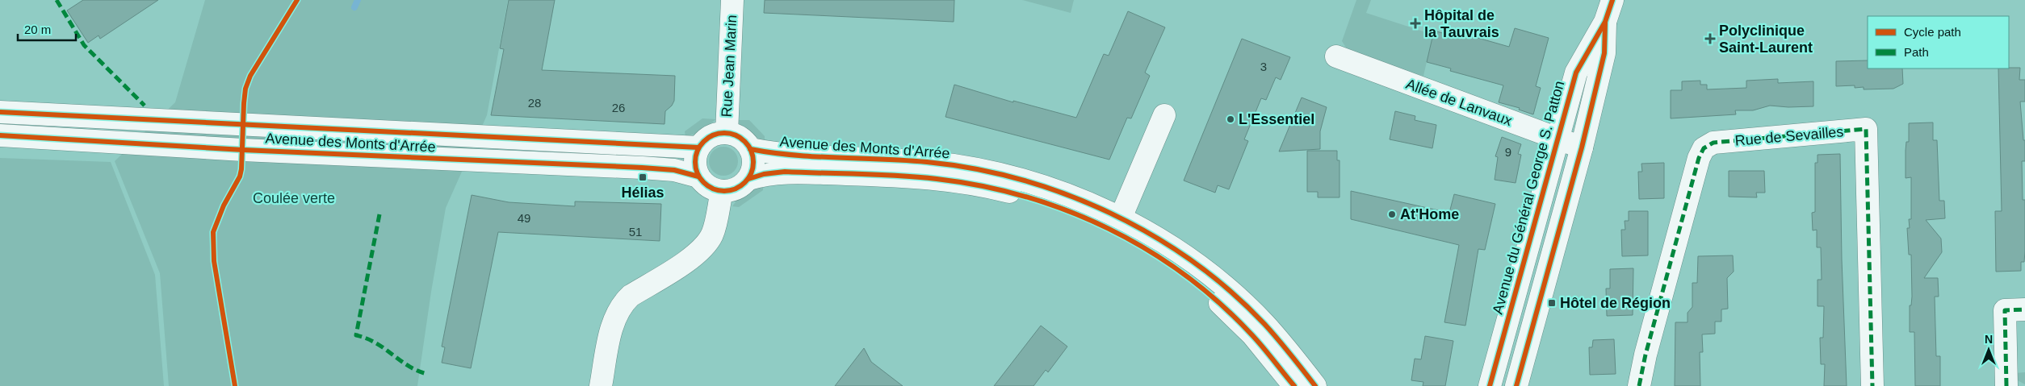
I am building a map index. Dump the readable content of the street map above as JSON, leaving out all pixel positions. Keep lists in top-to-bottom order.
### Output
{
  "streets": {
    "street": [
      "Rue Jean Marin",
      "Allée de Lanvaux",
      "Rue de Sevailles",
      "Avenue des Monts d'Arrée",
      "Avenue du Général George S. Patton"
    ]
  },
  "crossings": [
    ["Rue Jean Marin", "Avenue des Monts d'Arrée"],
    ["Allée de Lanvaux", "Avenue du Général George S. Patton"]
  ],
  "parks": ["Coulée verte"],
  "places": {
    "health": ["Hôpital de la Tauvrais", "Polyclinique Saint-Laurent"],
    "other": ["L'Essentiel", "At'Home"],
    "transit": ["Hélias", "Hôtel de Région"]
  },
  "house_numbers": [
    "3",
    "28",
    "26",
    "9",
    "49",
    "51"
  ],
  "legend": ["Cycle path", "Path"],
  "scale_bar": "20 m",
  "north": "top"
}
